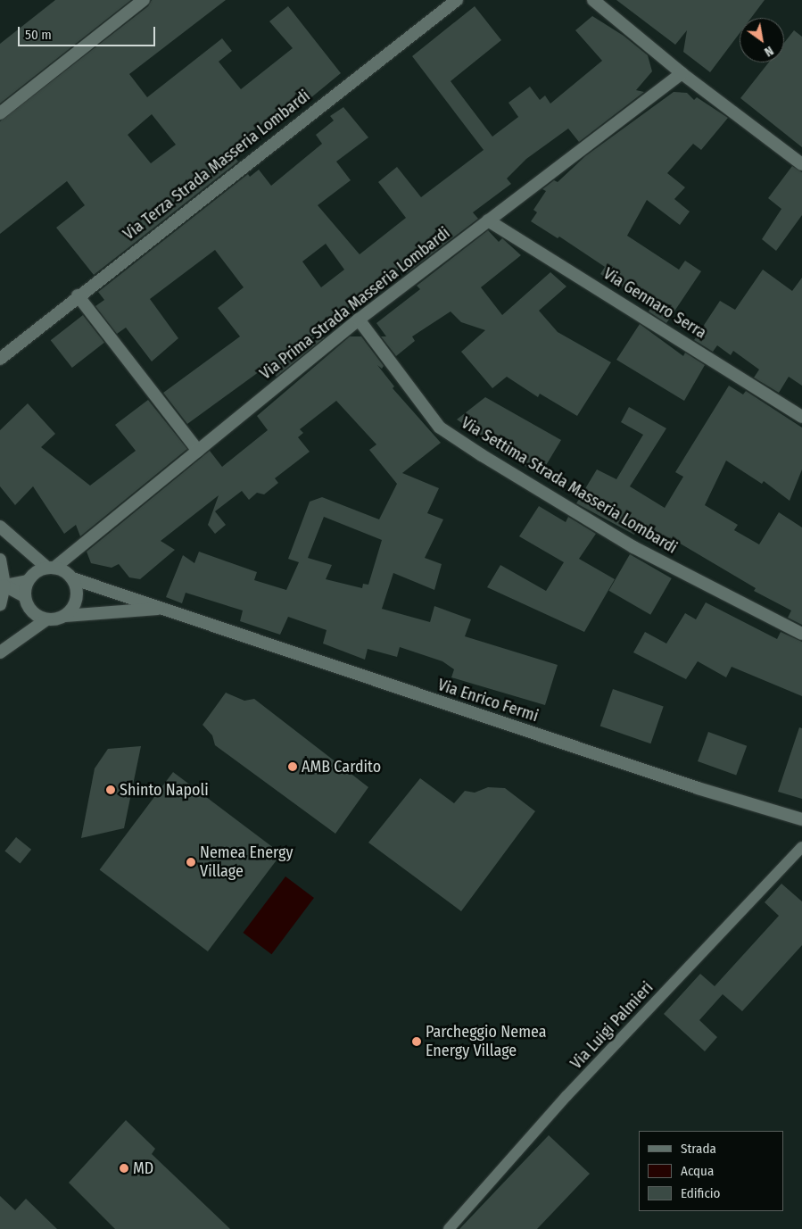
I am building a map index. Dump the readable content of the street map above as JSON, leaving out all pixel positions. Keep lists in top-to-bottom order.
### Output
{
  "streets": {
    "street": [
      "Via Terza Strada Masseria Lombardi",
      "Via Prima Strada Masseria Lombardi",
      "Via Gennaro Serra",
      "Via Settima Strada Masseria Lombardi",
      "Via Enrico Fermi"
    ],
    "lane": ["Via Luigi Palmieri"]
  },
  "crossings": [
    ["Via Prima Strada Masseria Lombardi", "Via Gennaro Serra"],
    ["Via Prima Strada Masseria Lombardi", "Via Settima Strada Masseria Lombardi"],
    ["Via Prima Strada Masseria Lombardi", "Via Enrico Fermi"]
  ],
  "places": [
    "AMB Cardito",
    "Shinto Napoli",
    "Nemea Energy Village",
    "Parcheggio Nemea Energy Village",
    "MD"
  ],
  "legend": ["Strada", "Acqua", "Edificio"],
  "scale_bar": "50 m",
  "north": "bottom right"
}
